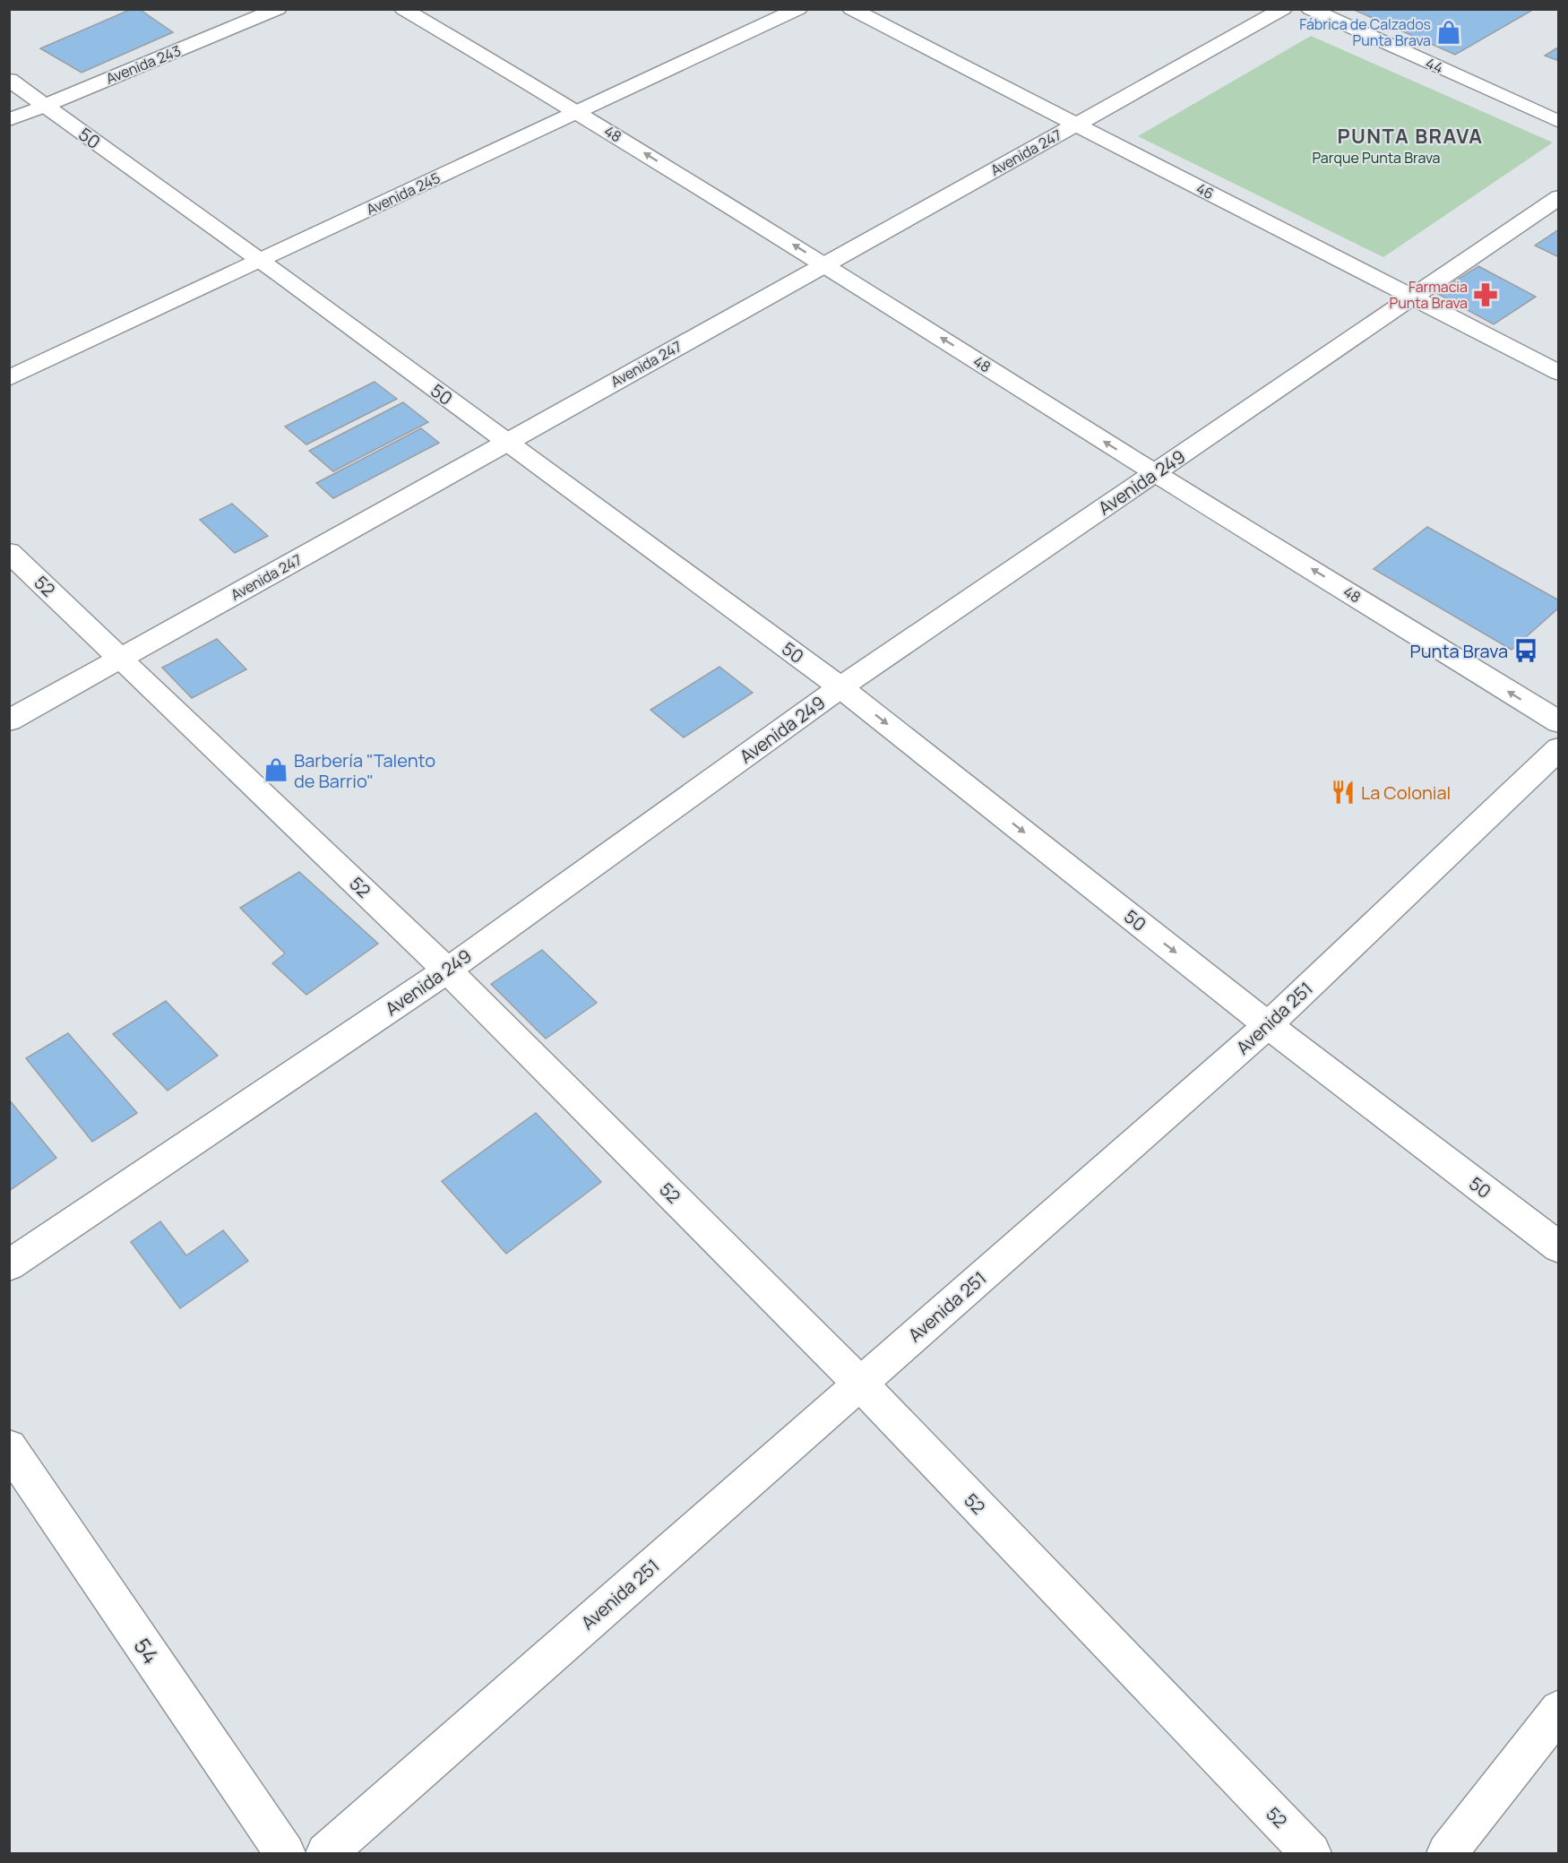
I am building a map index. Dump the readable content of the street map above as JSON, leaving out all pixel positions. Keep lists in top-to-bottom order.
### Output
{
  "streets": {
    "street": [
      "Avenida 243",
      "44",
      "48",
      "50",
      "Avenida 247",
      "46",
      "Avenida 245",
      "Avenida 249",
      "52",
      "Avenida 251",
      "54"
    ]
  },
  "crossings": [
    ["Avenida 243", "50"],
    ["48", "Avenida 247"],
    ["48", "Avenida 245"],
    ["48", "Avenida 249"],
    ["50", "Avenida 247"],
    ["50", "Avenida 245"],
    ["50", "Avenida 249"],
    ["50", "Avenida 251"],
    ["Avenida 247", "46"],
    ["Avenida 247", "52"],
    ["46", "Avenida 249"],
    ["Avenida 249", "52"],
    ["52", "Avenida 251"]
  ],
  "one_way": ["48"],
  "districts": ["PUNTA BRAVA"],
  "parks": ["Parque Punta Brava"],
  "places": {
    "shop": ["Fábrica de Calzados Punta Brava", "Barbería \"Talento de Barrio\""],
    "pharmacy": ["Farmacia Punta Brava"],
    "bus stop": ["Punta Brava"],
    "restaurant": ["La Colonial"]
  }
}
